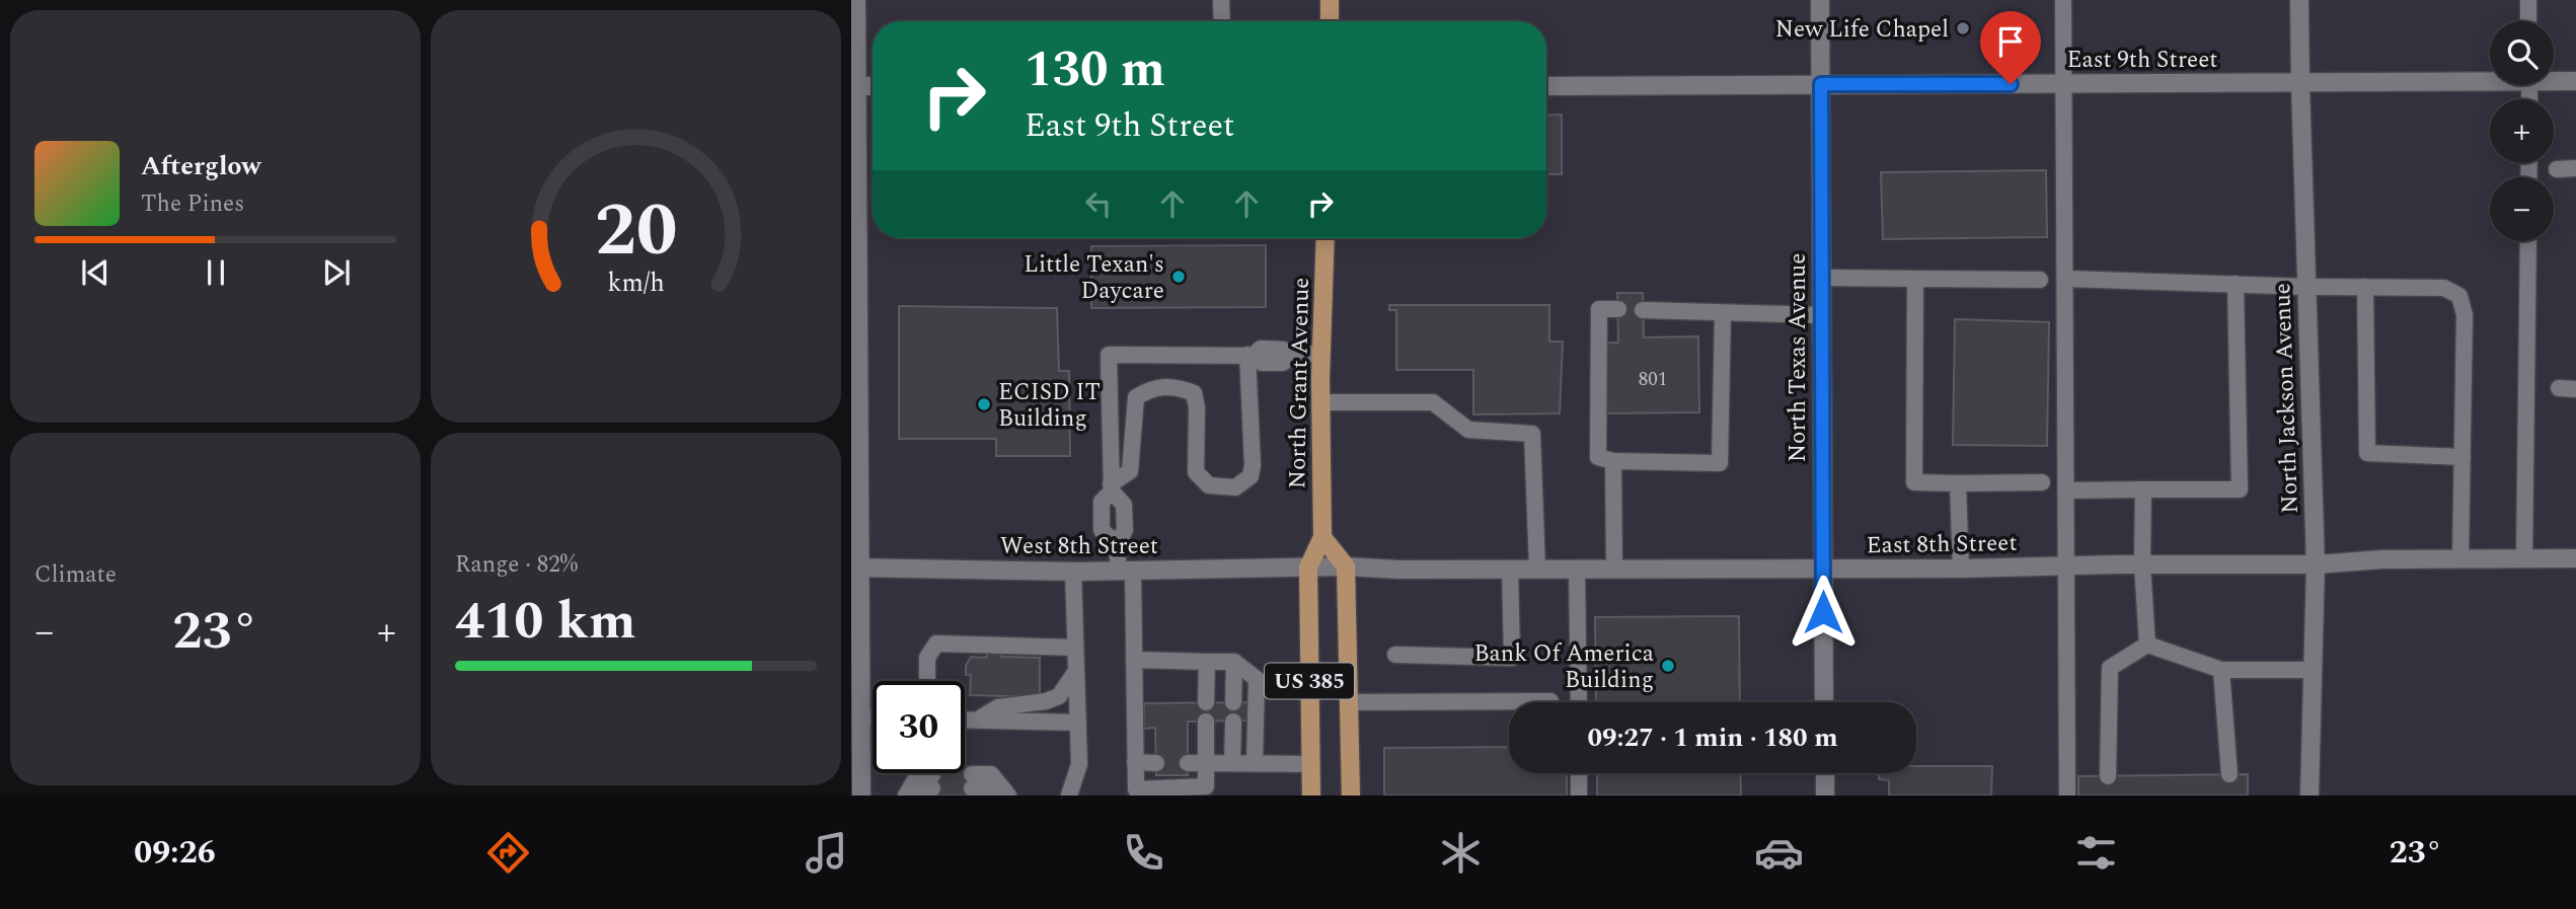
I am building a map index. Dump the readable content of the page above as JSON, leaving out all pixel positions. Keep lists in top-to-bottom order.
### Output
{
  "streets": {
    "main road": ["North Grant Avenue", "US 385"],
    "street": [
      "East 9th Street",
      "North Texas Avenue",
      "North Jackson Avenue",
      "East 8th Street",
      "West 8th Street"
    ]
  },
  "crossings": [
    ["East 9th Street", "North Texas Avenue"],
    ["East 9th Street", "North Jackson Avenue"],
    ["North Texas Avenue", "East 8th Street"],
    ["North Grant Avenue", "East 8th Street"],
    ["North Grant Avenue", "West 8th Street"],
    ["North Jackson Avenue", "East 8th Street"],
    ["East 8th Street", "West 8th Street"],
    ["East 8th Street", "US 385"]
  ],
  "places": [
    "New Life Chapel",
    "Little Texan's Daycare",
    "ECISD IT Building",
    "Bank Of America Building"
  ],
  "house_numbers": ["801"],
  "page": {
    "map_buttons": ["+", "−"],
    "turn": ["130 m", "East 9th Street"],
    "song": ["Afterglow", "The Pines"],
    "tile": [
      "Climate",
      ["Range · 82%", "410 km"]
    ],
    "heat": ["−", "23°", "+"],
    "limit": "30",
    "trip": "09:27 · 1 min · 180 m",
    "tabs": ["09:26", "23°"],
    "gauge": ["20", "km/h"]
  }
}
